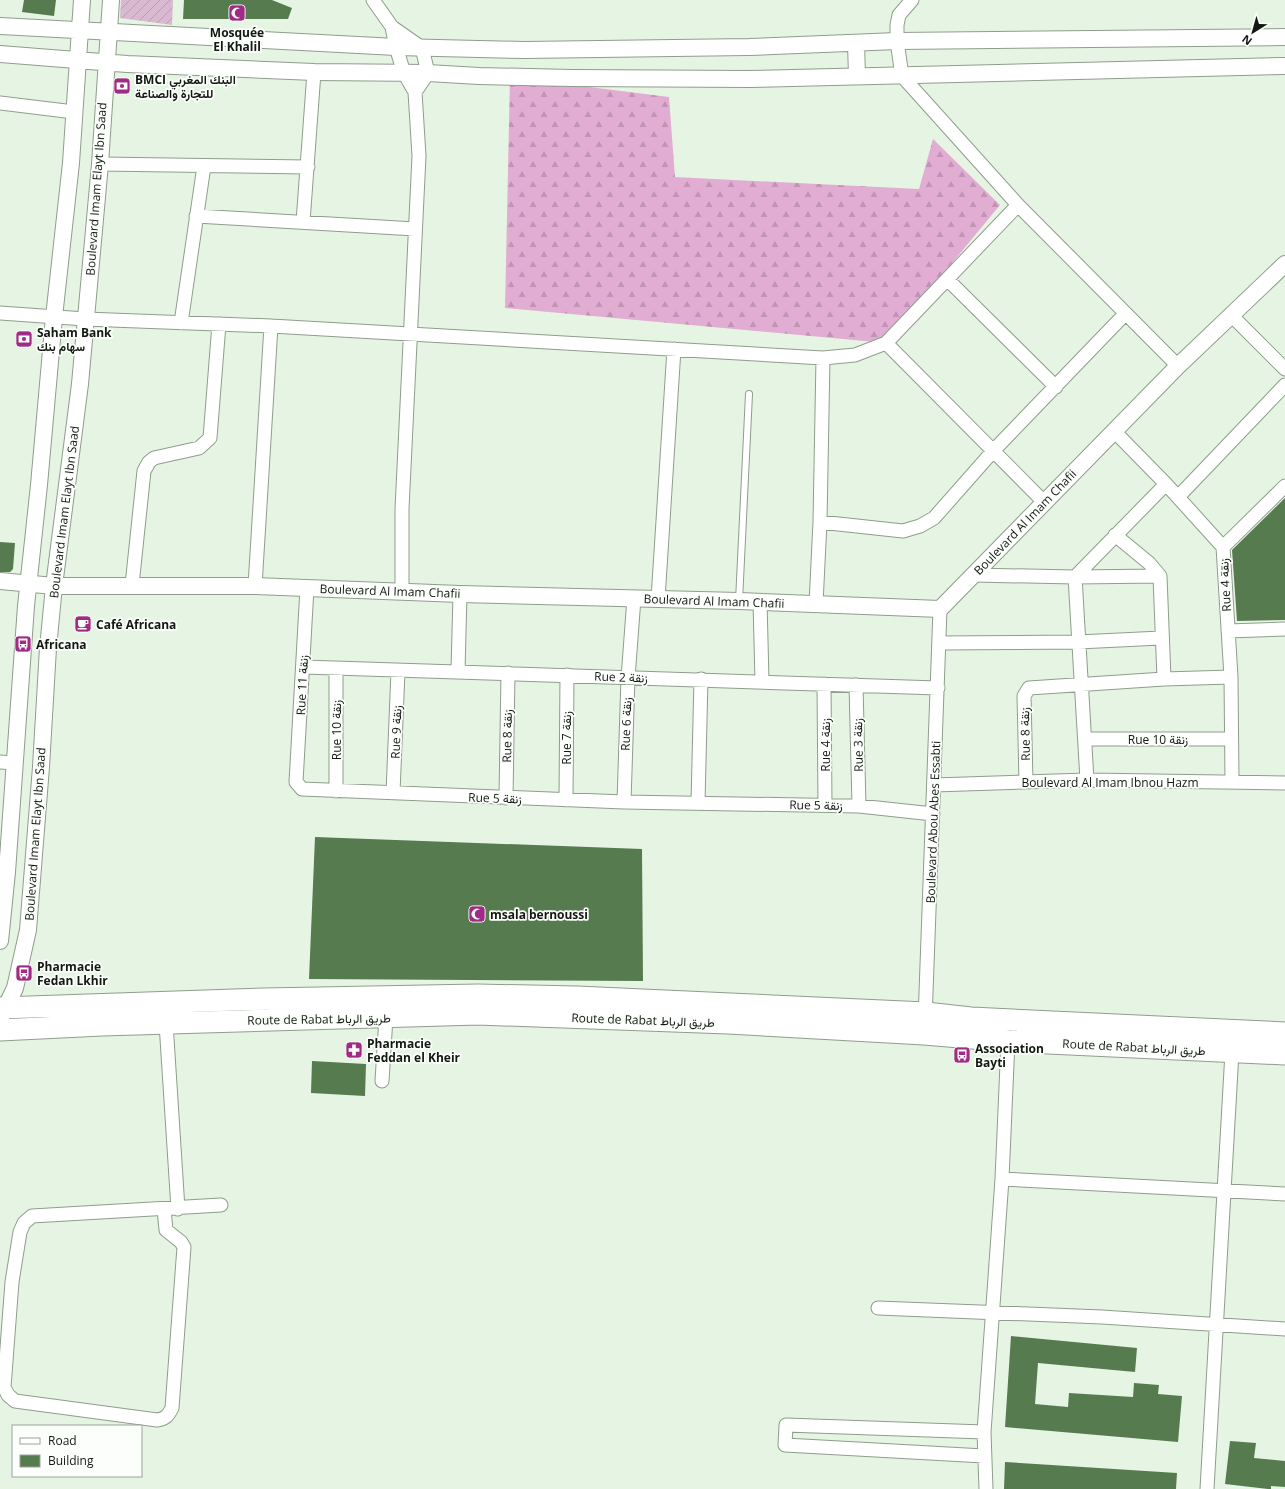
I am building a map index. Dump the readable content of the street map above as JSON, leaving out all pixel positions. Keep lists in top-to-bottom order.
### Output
{
  "streets": {
    "main road": ["Route de Rabat طريق الرباط"],
    "street": [
      "Boulevard Imam Elayt Ibn Saad",
      "Boulevard Al Imam Chafii",
      "Rue 4 زنقة",
      "Rue 2 زنقة",
      "Rue 11 زنقة",
      "Rue 6 زنقة",
      "Rue 10 زنقة",
      "Rue 9 زنقة",
      "Rue 8 زنقة",
      "Rue 7 زنقة",
      "Rue 3 زنقة",
      "Boulevard Al Imam Ibnou Hazm",
      "Rue 5 زنقة",
      "Boulevard Abou Abes Essabti"
    ]
  },
  "crossings": [
    ["Boulevard Imam Elayt Ibn Saad", "Boulevard Al Imam Chafii"],
    ["Boulevard Imam Elayt Ibn Saad", "Route de Rabat طريق الرباط"],
    ["Boulevard Al Imam Chafii", "Rue 4 زنقة"],
    ["Boulevard Al Imam Chafii", "Rue 11 زنقة"],
    ["Boulevard Al Imam Chafii", "Rue 6 زنقة"],
    ["Boulevard Al Imam Chafii", "Boulevard Abou Abes Essabti"],
    ["Rue 4 زنقة", "Rue 2 زنقة"],
    ["Rue 4 زنقة", "Rue 10 زنقة"],
    ["Rue 4 زنقة", "Boulevard Al Imam Ibnou Hazm"],
    ["Rue 4 زنقة", "Rue 5 زنقة"],
    ["Rue 2 زنقة", "Rue 11 زنقة"],
    ["Rue 2 زنقة", "Rue 6 زنقة"],
    ["Rue 2 زنقة", "Rue 10 زنقة"],
    ["Rue 2 زنقة", "Rue 9 زنقة"],
    ["Rue 2 زنقة", "Rue 8 زنقة"],
    ["Rue 2 زنقة", "Rue 7 زنقة"],
    ["Rue 2 زنقة", "Rue 3 زنقة"],
    ["Rue 2 زنقة", "Boulevard Abou Abes Essabti"],
    ["Rue 11 زنقة", "Rue 5 زنقة"],
    ["Rue 6 زنقة", "Rue 5 زنقة"],
    ["Rue 10 زنقة", "Rue 5 زنقة"],
    ["Rue 9 زنقة", "Rue 5 زنقة"],
    ["Rue 8 زنقة", "Boulevard Al Imam Ibnou Hazm"],
    ["Rue 8 زنقة", "Rue 5 زنقة"],
    ["Rue 7 زنقة", "Rue 5 زنقة"],
    ["Rue 3 زنقة", "Rue 5 زنقة"],
    ["Boulevard Al Imam Ibnou Hazm", "Boulevard Abou Abes Essabti"],
    ["Rue 5 زنقة", "Boulevard Abou Abes Essabti"],
    ["Boulevard Abou Abes Essabti", "Route de Rabat طريق الرباط"]
  ],
  "places": {
    "mosque": ["Mosquée El Khalil", "msala bernoussi"],
    "bank": ["BMCI البنك المغربي للتجارة والصناعة", "Saham Bank سهام بنك"],
    "cafe": ["Café Africana"],
    "bus stop": ["Africana", "Pharmacie Fedan Lkhir", "Association Bayti"],
    "pharmacy": ["Pharmacie Feddan el Kheir"]
  },
  "legend": ["Road", "Building"],
  "north": "bottom left"
}
